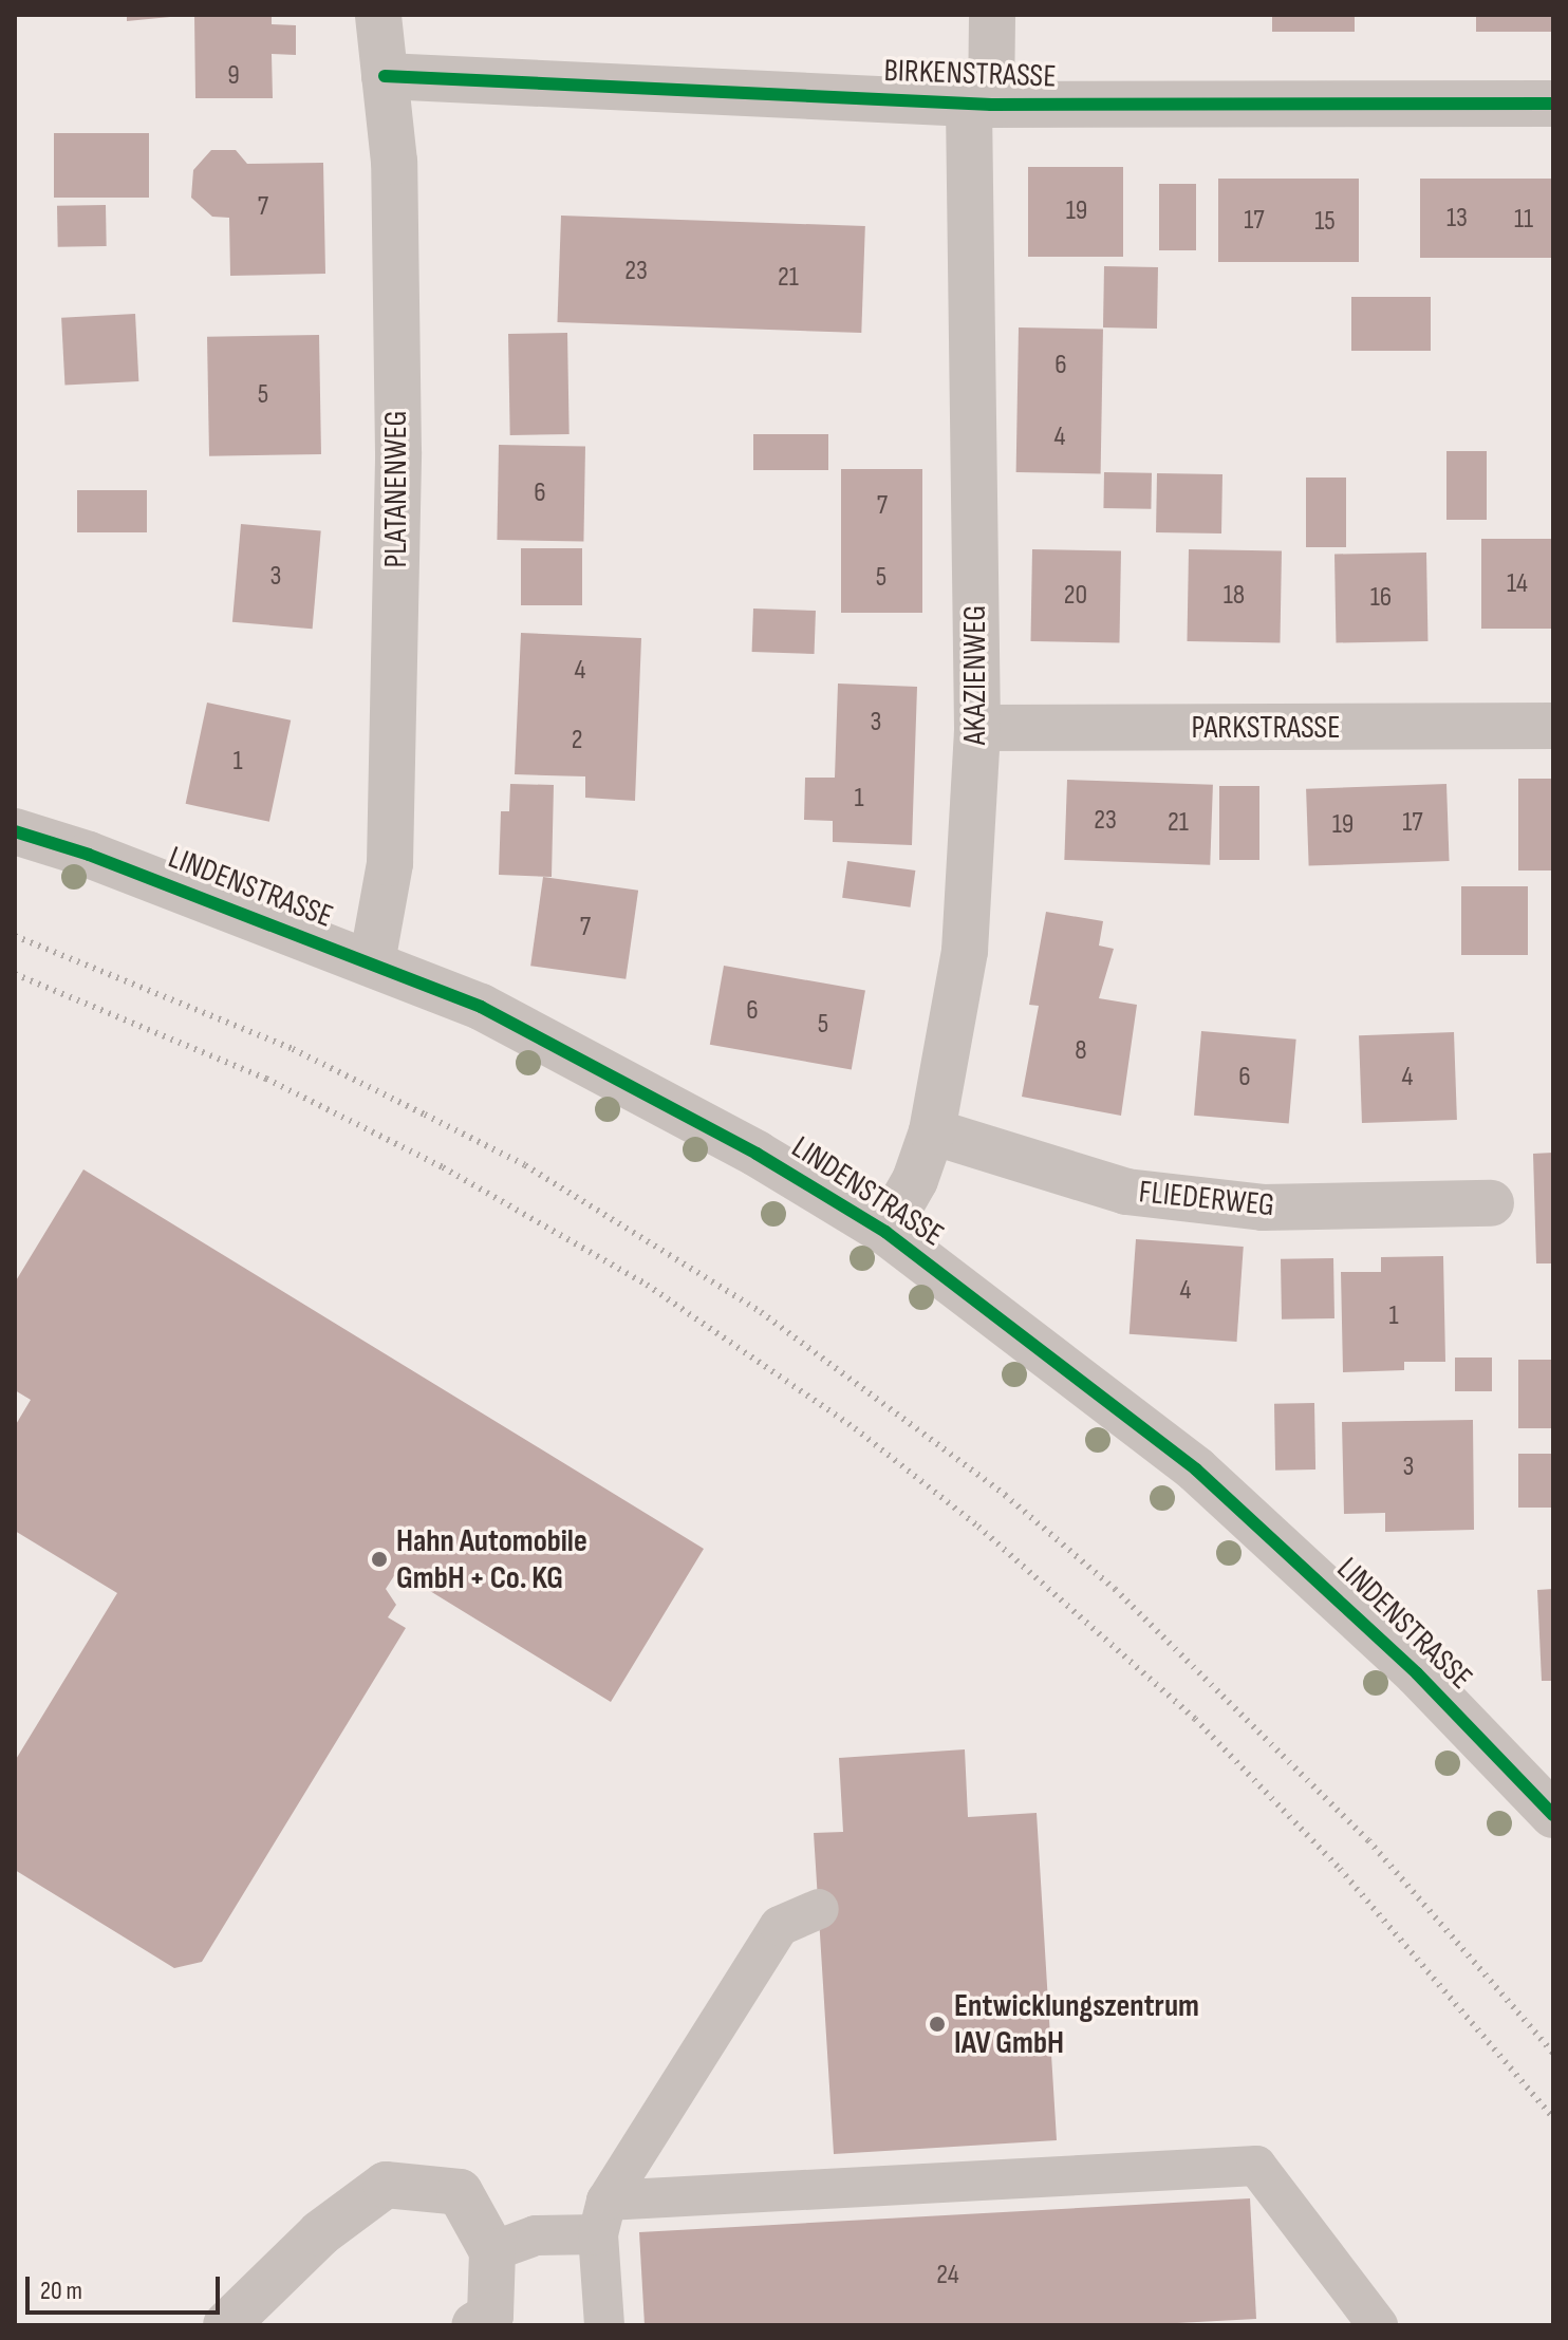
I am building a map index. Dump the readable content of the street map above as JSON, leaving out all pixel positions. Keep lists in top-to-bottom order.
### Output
{
  "streets": {
    "street": [
      "BIRKENSTRASSE",
      "PLATANENWEG",
      "AKAZIENWEG",
      "PARKSTRASSE",
      "LINDENSTRASSE",
      "FLIEDERWEG"
    ]
  },
  "crossings": [
    ["BIRKENSTRASSE", "PLATANENWEG"],
    ["BIRKENSTRASSE", "AKAZIENWEG"],
    ["PLATANENWEG", "LINDENSTRASSE"],
    ["AKAZIENWEG", "PARKSTRASSE"],
    ["AKAZIENWEG", "LINDENSTRASSE"],
    ["AKAZIENWEG", "FLIEDERWEG"]
  ],
  "places": ["Hahn Automobile GmbH + Co. KG", "Entwicklungszentrum IAV GmbH"],
  "house_numbers": [
    "9",
    "7",
    "19",
    "13",
    "11",
    "17",
    "15",
    "23",
    "21",
    "6",
    "5",
    "4",
    "6",
    "7",
    "3",
    "5",
    "14",
    "20",
    "18",
    "16",
    "4",
    "3",
    "2",
    "1",
    "1",
    "23",
    "21",
    "17",
    "19",
    "7",
    "6",
    "5",
    "8",
    "6",
    "4",
    "4",
    "1",
    "3",
    "24"
  ],
  "scale_bar": "20 m"
}
